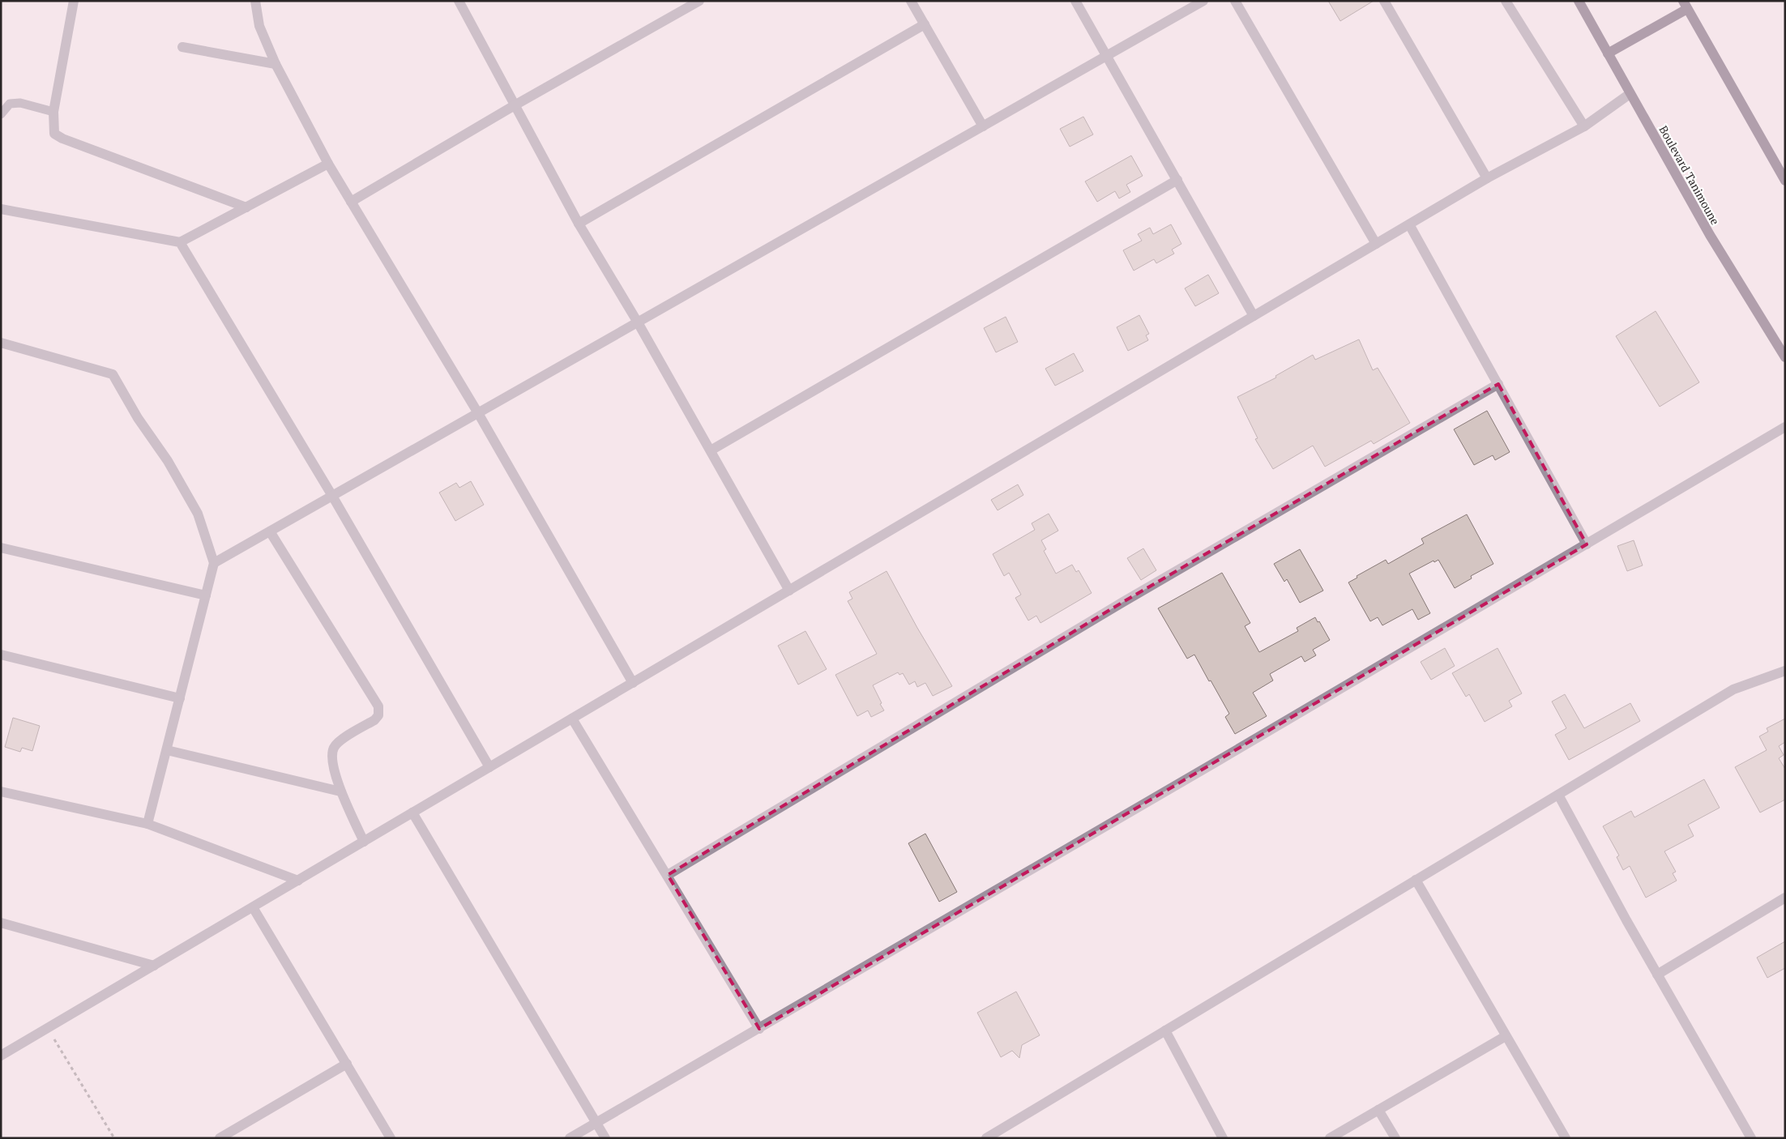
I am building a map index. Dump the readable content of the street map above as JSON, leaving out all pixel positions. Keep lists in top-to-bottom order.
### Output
{
  "streets": {
    "main road": ["Boulevard Tanimoune"]
  }
}
